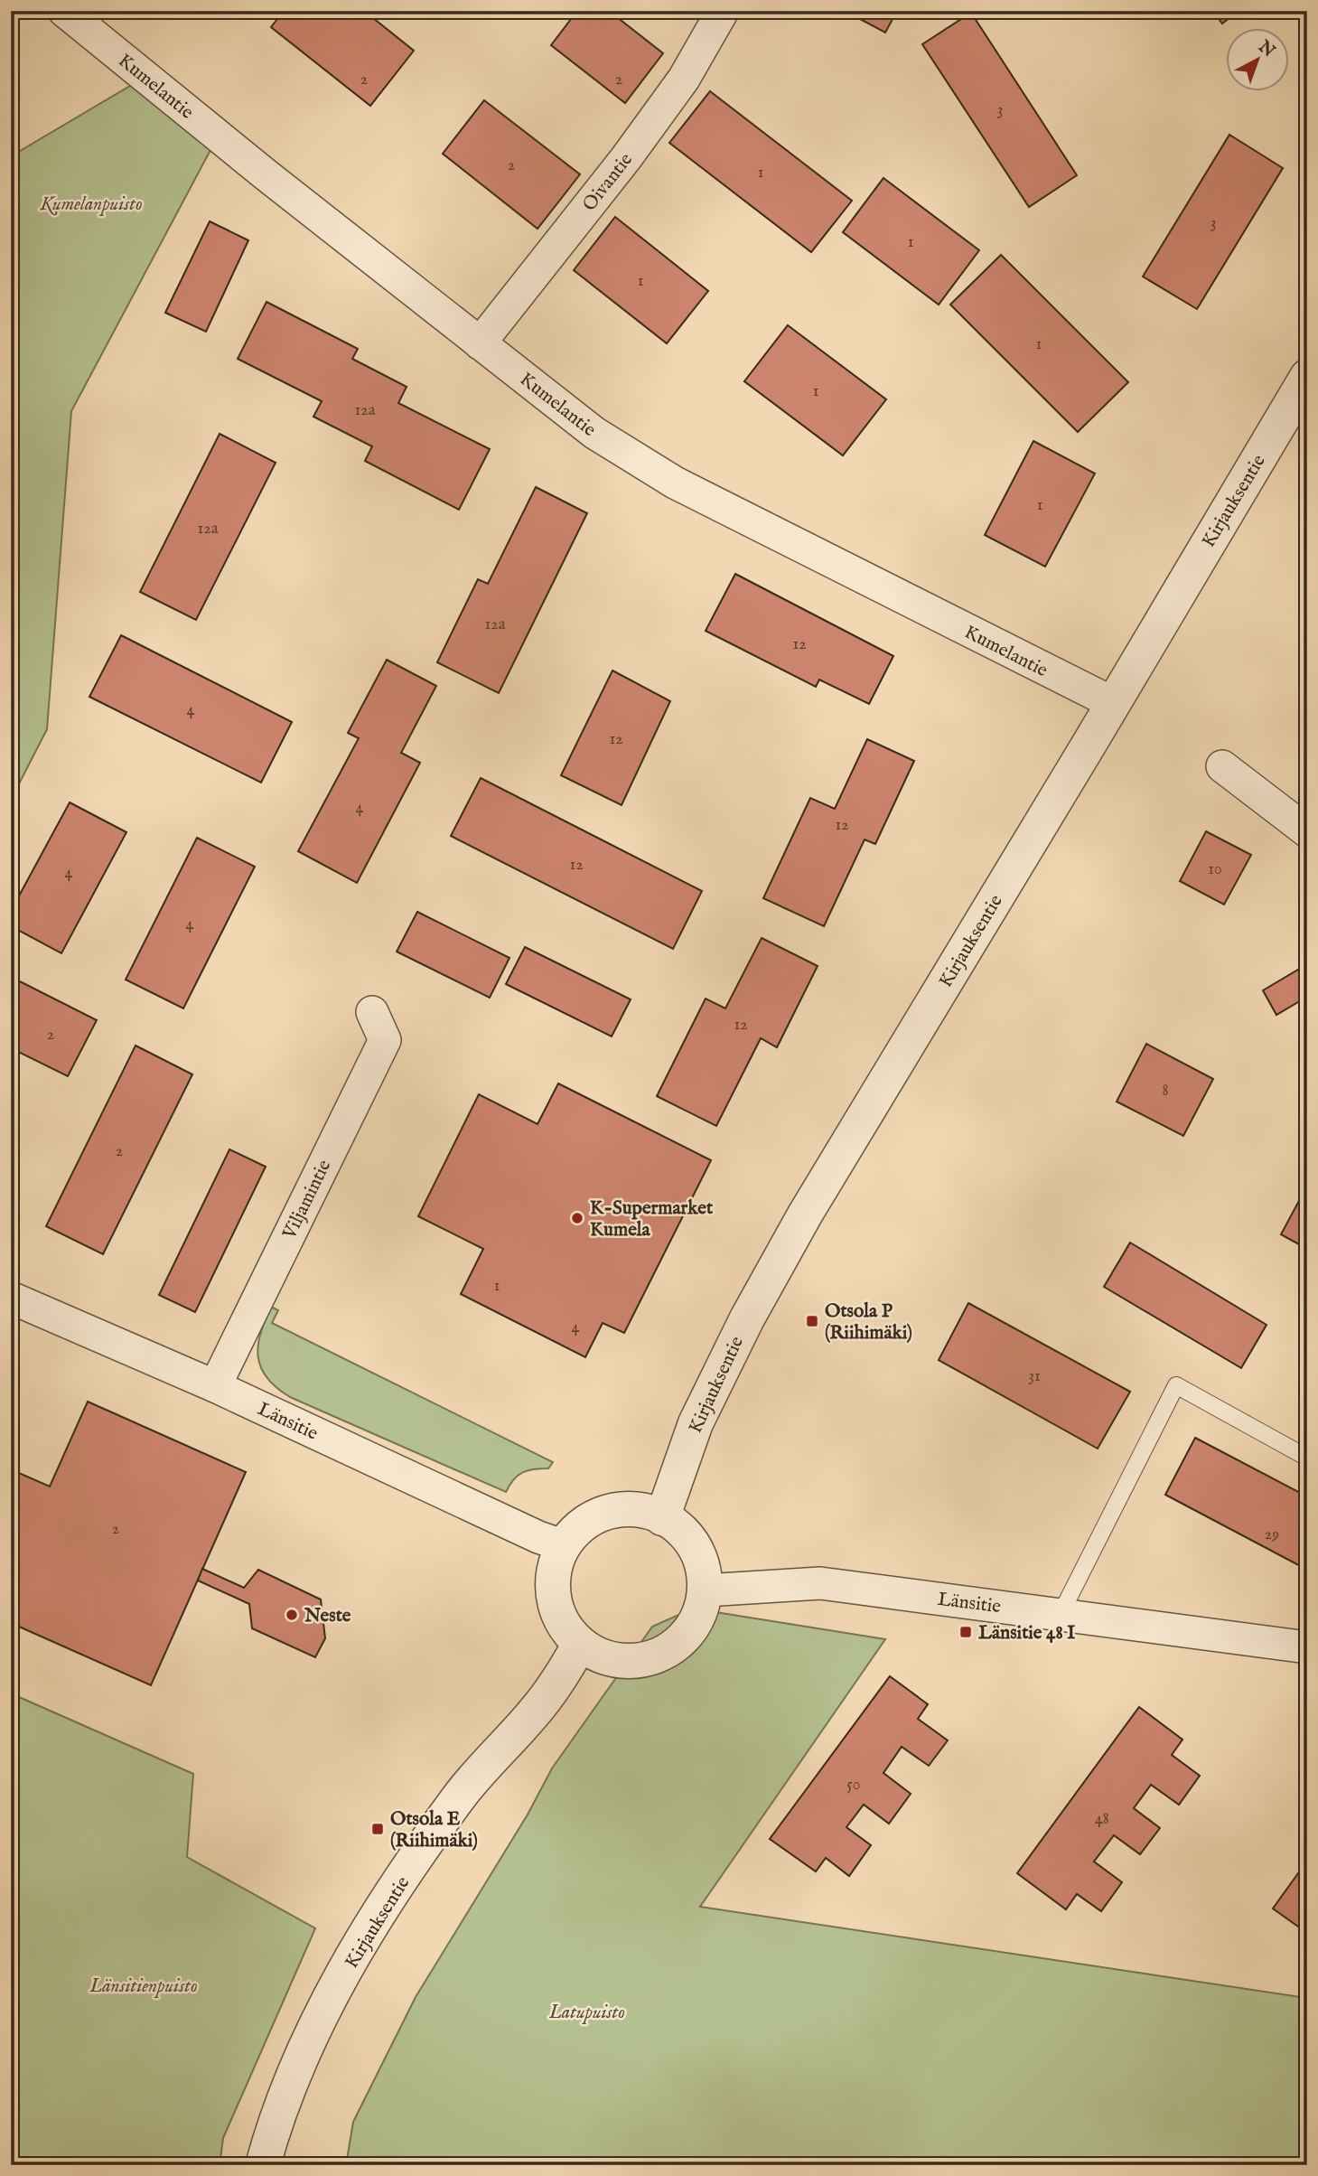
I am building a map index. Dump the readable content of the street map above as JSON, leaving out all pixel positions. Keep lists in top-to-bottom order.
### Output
{
  "streets": {
    "street": [
      "Kumelantie",
      "Oivantie",
      "Kirjauksentie",
      "Viljamintie",
      "Länsitie"
    ]
  },
  "crossings": [
    ["Kumelantie", "Oivantie"],
    ["Kumelantie", "Kirjauksentie"],
    ["Kirjauksentie", "Länsitie"],
    ["Viljamintie", "Länsitie"]
  ],
  "parks": ["Kumelanpuisto", "Länsitienpuisto", "Latupuisto"],
  "places": {
    "other": ["K-Supermarket Kumela", "Neste"],
    "transit": ["Otsola P (Riihimäki)", "Länsitie 48 I", "Otsola E (Riihimäki)"]
  },
  "house_numbers": [
    "2",
    "2",
    "3",
    "2",
    "1",
    "3",
    "1",
    "1",
    "1",
    "1",
    "12a",
    "1",
    "12a",
    "12a",
    "12",
    "4",
    "12",
    "4",
    "12",
    "12",
    "10",
    "4",
    "4",
    "12",
    "2",
    "8",
    "2",
    "1",
    "4",
    "31",
    "2",
    "29",
    "50",
    "48"
  ],
  "north": "top right"
}
